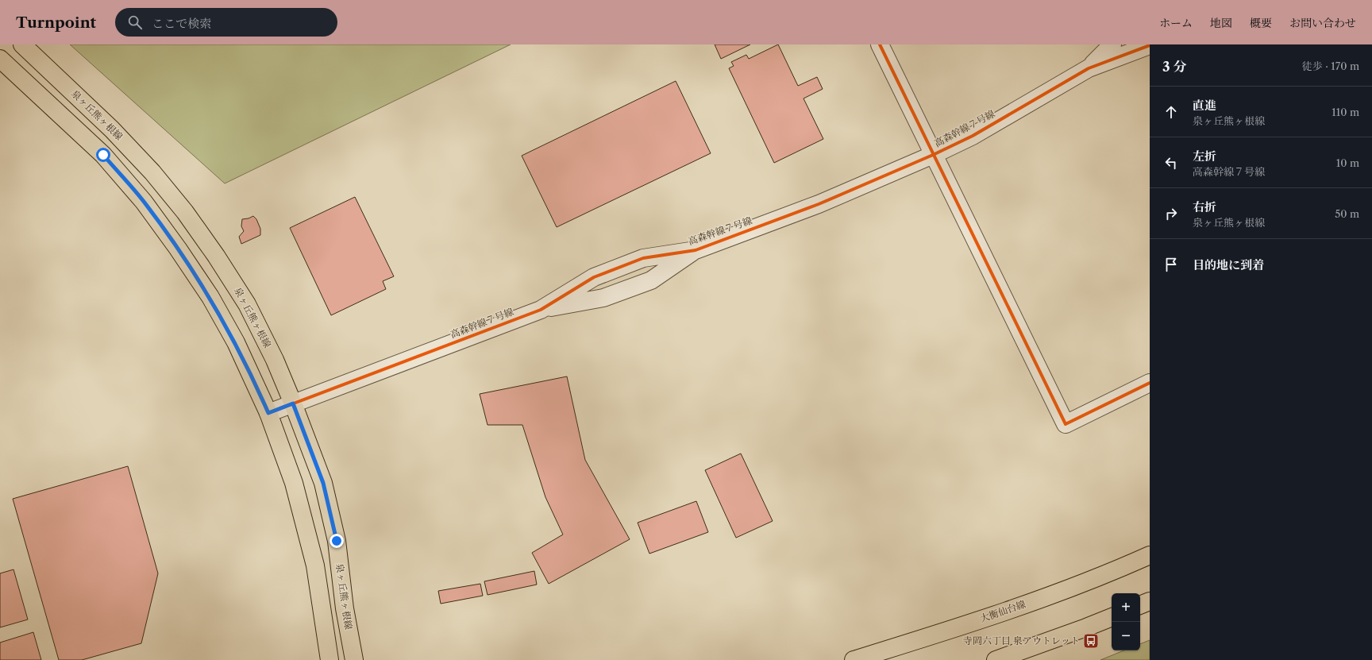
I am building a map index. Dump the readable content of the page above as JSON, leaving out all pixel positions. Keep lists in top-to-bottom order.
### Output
{
  "streets": {
    "main road": ["泉ヶ丘熊ヶ根線", "大衡仙台線"],
    "street": ["高森幹線７号線"]
  },
  "crossings": [
    ["泉ヶ丘熊ヶ根線", "高森幹線７号線"]
  ],
  "places": {
    "bus stop": ["寺岡六丁目 泉アウトレット"]
  },
  "page": {
    "header": "Turnpoint",
    "search": "ここで検索",
    "nav": [
      "ホーム",
      "地図",
      "概要",
      "お問い合わせ"
    ],
    "heading": ["3 分", "徒歩 · 170 m"],
    "list": [
      ["直進", "泉ヶ丘熊ヶ根線", "110 m"],
      ["左折", "高森幹線７号線", "10 m"],
      ["右折", "泉ヶ丘熊ヶ根線", "50 m"],
      "目的地に到着"
    ],
    "map_buttons": ["+", "−"]
  }
}
